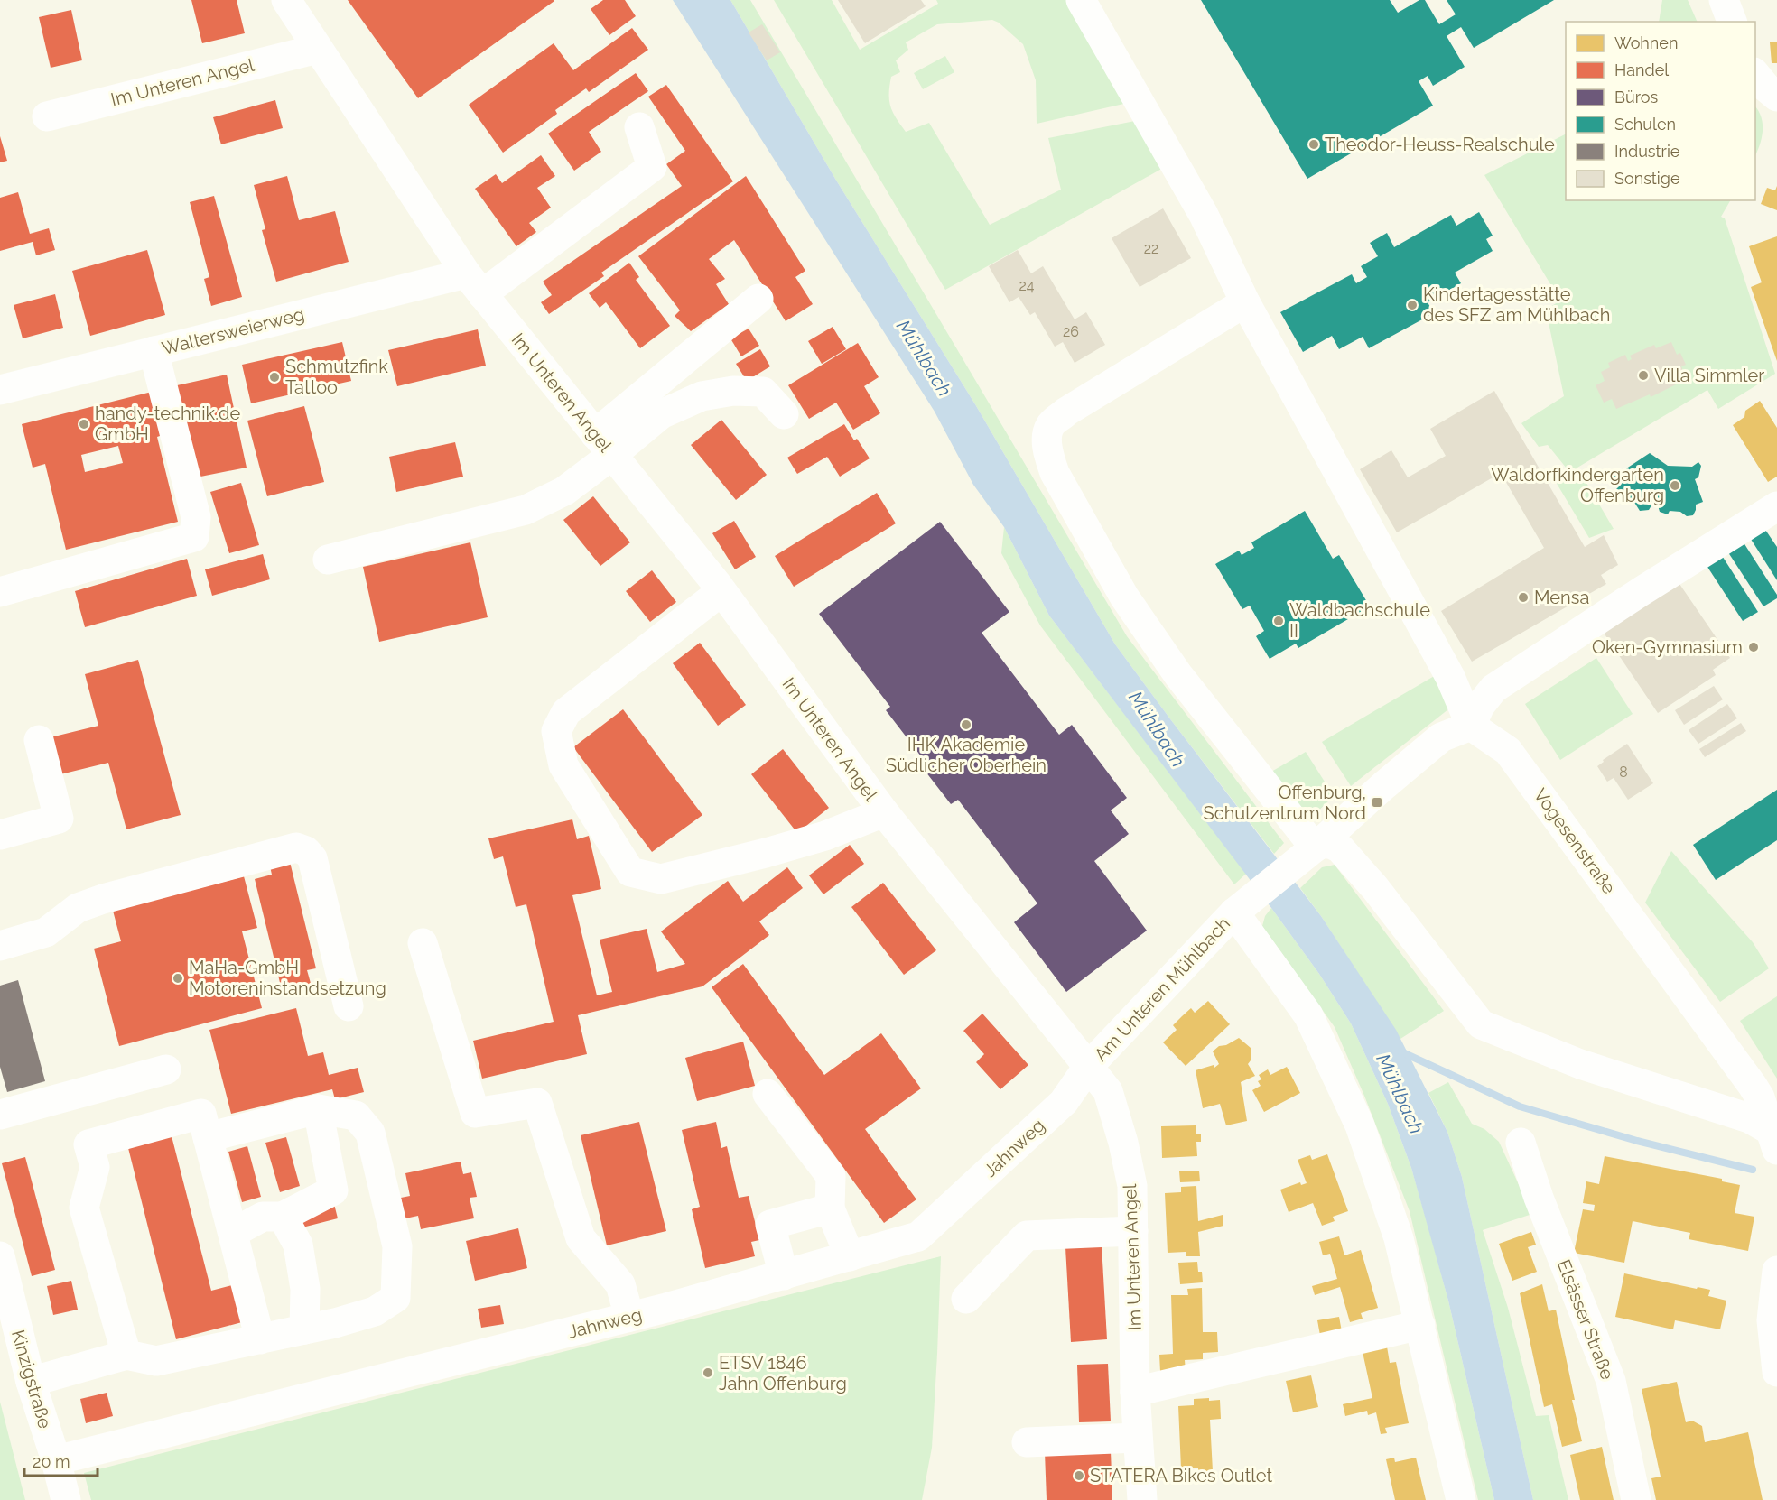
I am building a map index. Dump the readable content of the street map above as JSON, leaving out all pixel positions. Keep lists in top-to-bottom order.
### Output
{
  "streets": {
    "street": [
      "Im Unteren Angel",
      "Waltersweierweg",
      "Vogesenstraße",
      "Am Unteren Mühlbach",
      "Jahnweg",
      "Elsässer Straße",
      "Kinzigstraße"
    ]
  },
  "crossings": [
    ["Im Unteren Angel", "Waltersweierweg"],
    ["Im Unteren Angel", "Am Unteren Mühlbach"],
    ["Im Unteren Angel", "Jahnweg"],
    ["Am Unteren Mühlbach", "Jahnweg"],
    ["Jahnweg", "Kinzigstraße"]
  ],
  "water": ["Mühlbach"],
  "places": {
    "other": [
      "Theodor-Heuss-Realschule",
      "Kindertagesstätte des SFZ am Mühlbach",
      "Villa Simmler",
      "Schmutzfink Tattoo",
      "handy-technik.de GmbH",
      "Waldorfkindergarten Offenburg",
      "Mensa",
      "Waldbachschule II",
      "Oken-Gymnasium",
      "IHK Akademie Südlicher Oberhein",
      "MaHa-GmbH Motoreninstandsetzung",
      "ETSV 1846 Jahn Offenburg",
      "STATERA Bikes Outlet"
    ],
    "transit": ["Offenburg, Schulzentrum Nord"]
  },
  "house_numbers": [
    "22",
    "24",
    "26",
    "8"
  ],
  "legend": [
    "Wohnen",
    "Handel",
    "Büros",
    "Schulen",
    "Industrie",
    "Sonstige"
  ],
  "scale_bar": "20 m"
}
